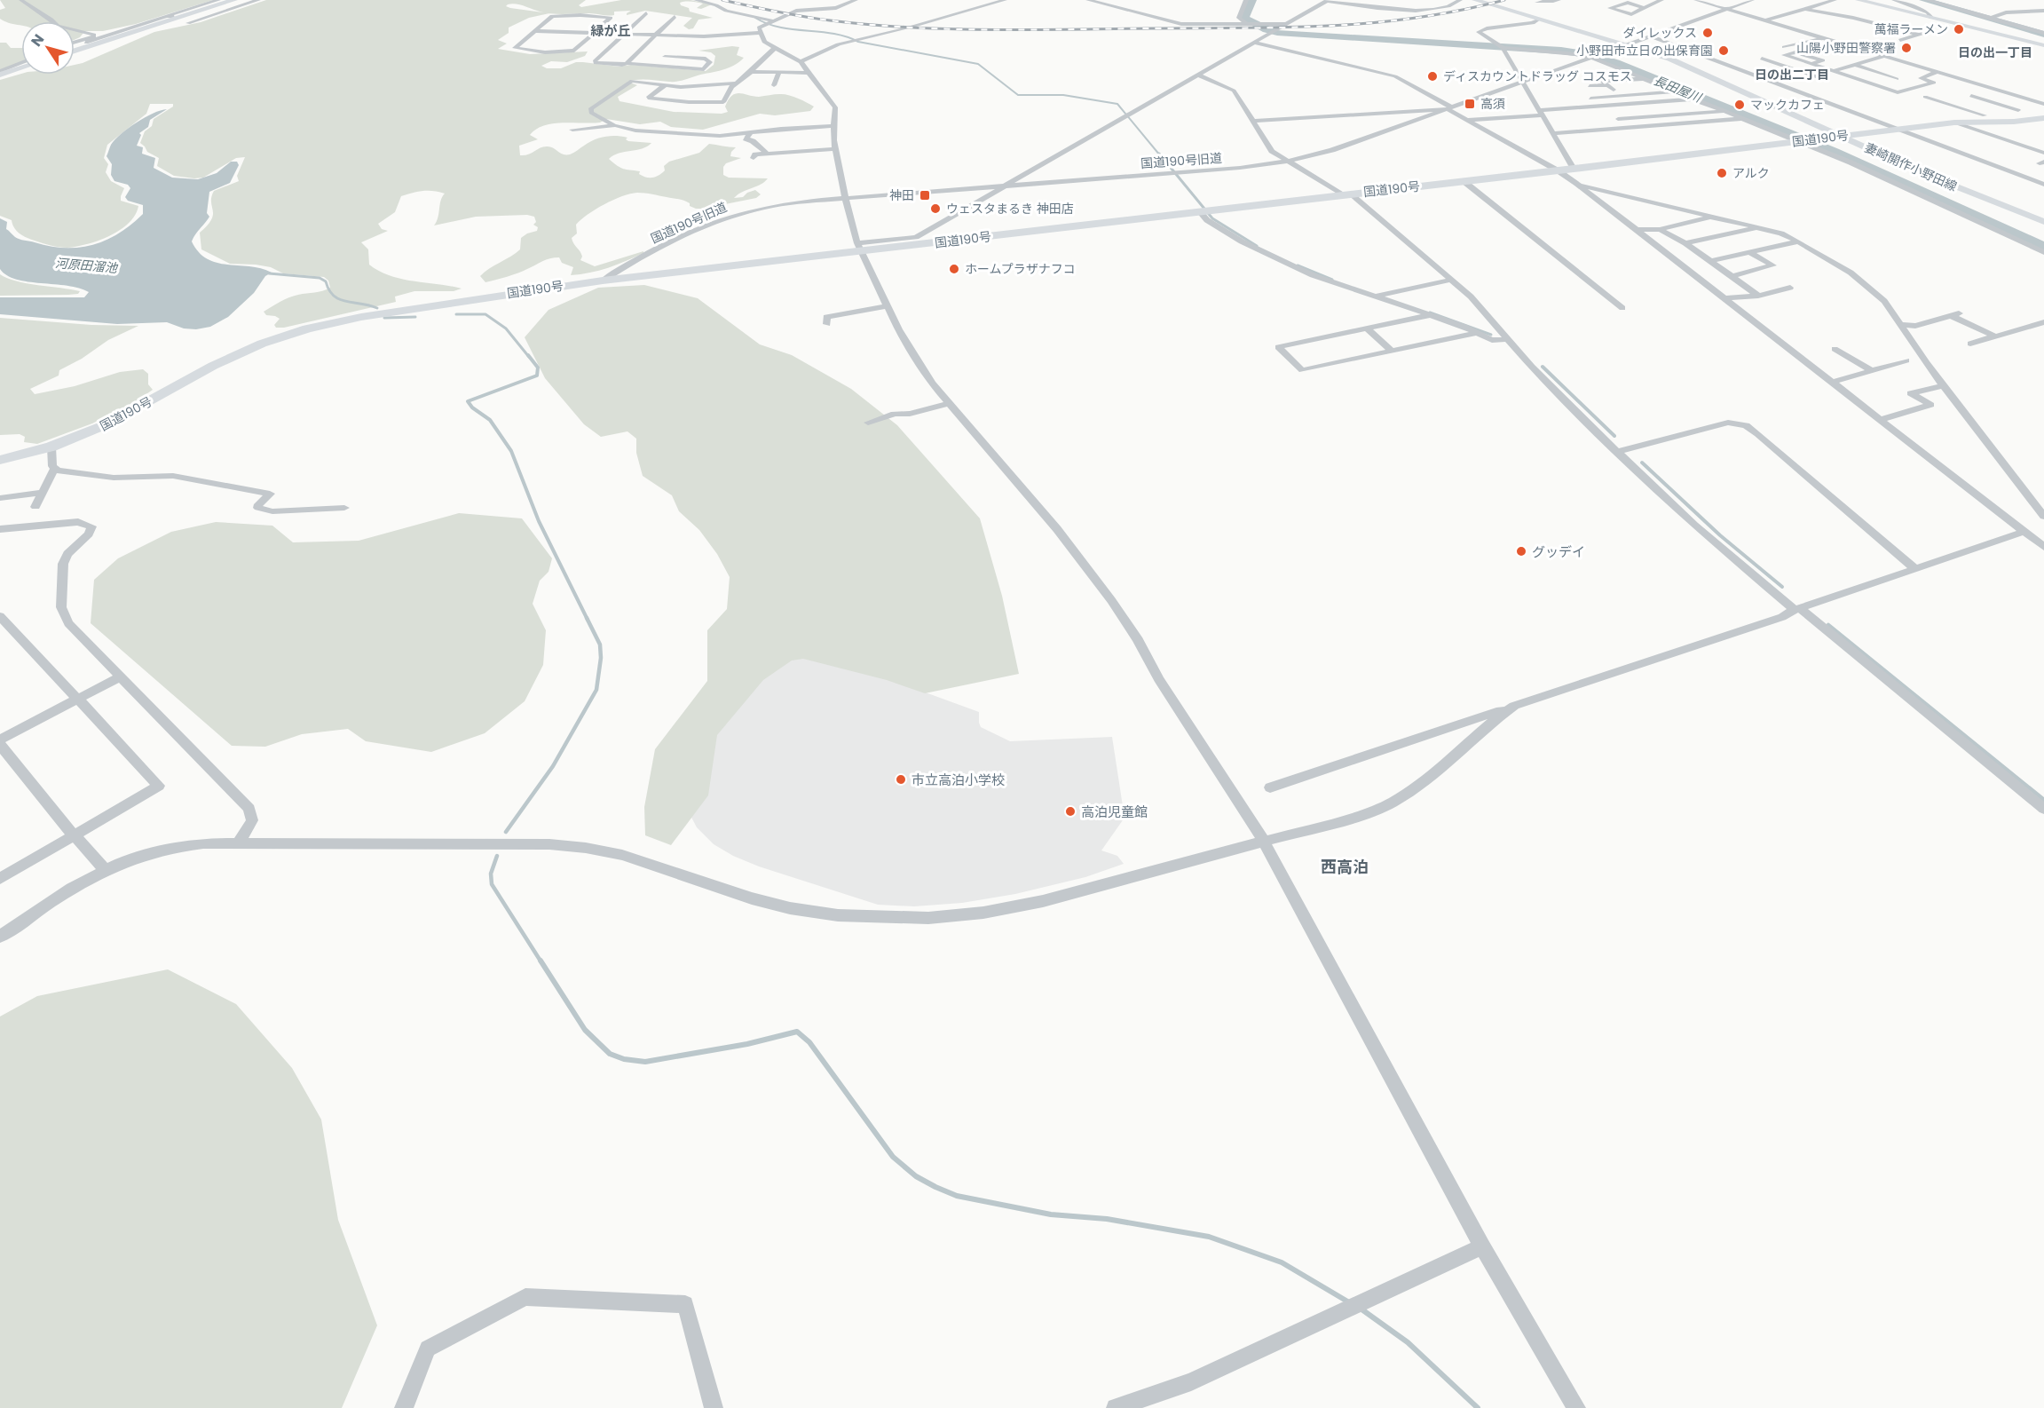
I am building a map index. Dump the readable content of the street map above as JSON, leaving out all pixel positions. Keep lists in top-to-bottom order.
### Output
{
  "streets": {
    "highway": ["国道190号"],
    "main road": ["妻崎開作小野田線"],
    "street": ["国道190号旧道"]
  },
  "crossings": [
    ["国道190号", "国道190号旧道"],
    ["国道190号", "妻崎開作小野田線"]
  ],
  "districts": [
    "緑が丘",
    "日の出一丁目",
    "日の出二丁目",
    "西高泊"
  ],
  "water": ["長田屋川", "河原田溜池"],
  "places": {
    "other": [
      "萬福ラーメン",
      "ダイレックス",
      "山陽小野田警察署",
      "小野田市立日の出保育園",
      "ディスカウントドラッグ コスモス",
      "マックカフェ",
      "アルク",
      "ウェスタまるき 神田店",
      "ホームプラザナフコ",
      "グッデイ",
      "市立高泊小学校",
      "高泊児童館"
    ],
    "transit": ["高須", "神田"]
  },
  "north": "top left"
}
